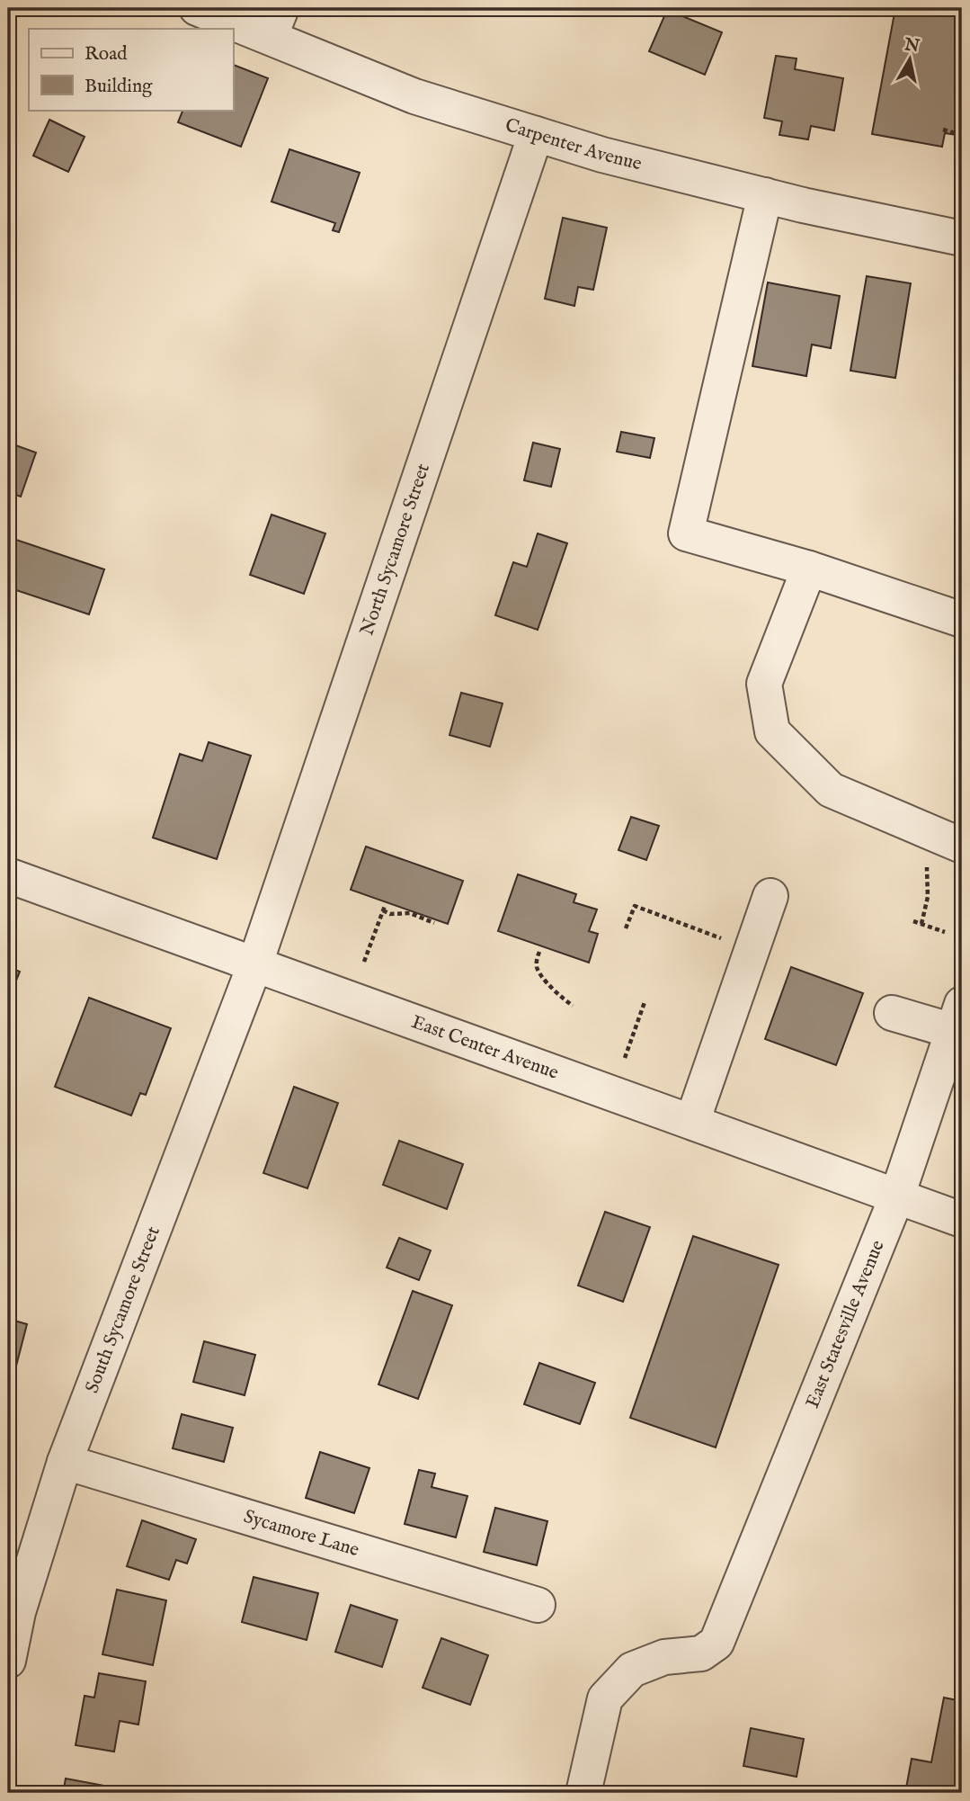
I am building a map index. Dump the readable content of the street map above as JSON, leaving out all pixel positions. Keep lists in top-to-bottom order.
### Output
{
  "streets": {
    "street": [
      "Carpenter Avenue",
      "North Sycamore Street",
      "East Center Avenue",
      "South Sycamore Street",
      "East Statesville Avenue",
      "Sycamore Lane"
    ]
  },
  "crossings": [
    ["Carpenter Avenue", "North Sycamore Street"],
    ["North Sycamore Street", "East Center Avenue"],
    ["North Sycamore Street", "South Sycamore Street"],
    ["East Center Avenue", "South Sycamore Street"],
    ["East Center Avenue", "East Statesville Avenue"],
    ["South Sycamore Street", "Sycamore Lane"]
  ],
  "legend": ["Road", "Building"],
  "north": "top"
}
